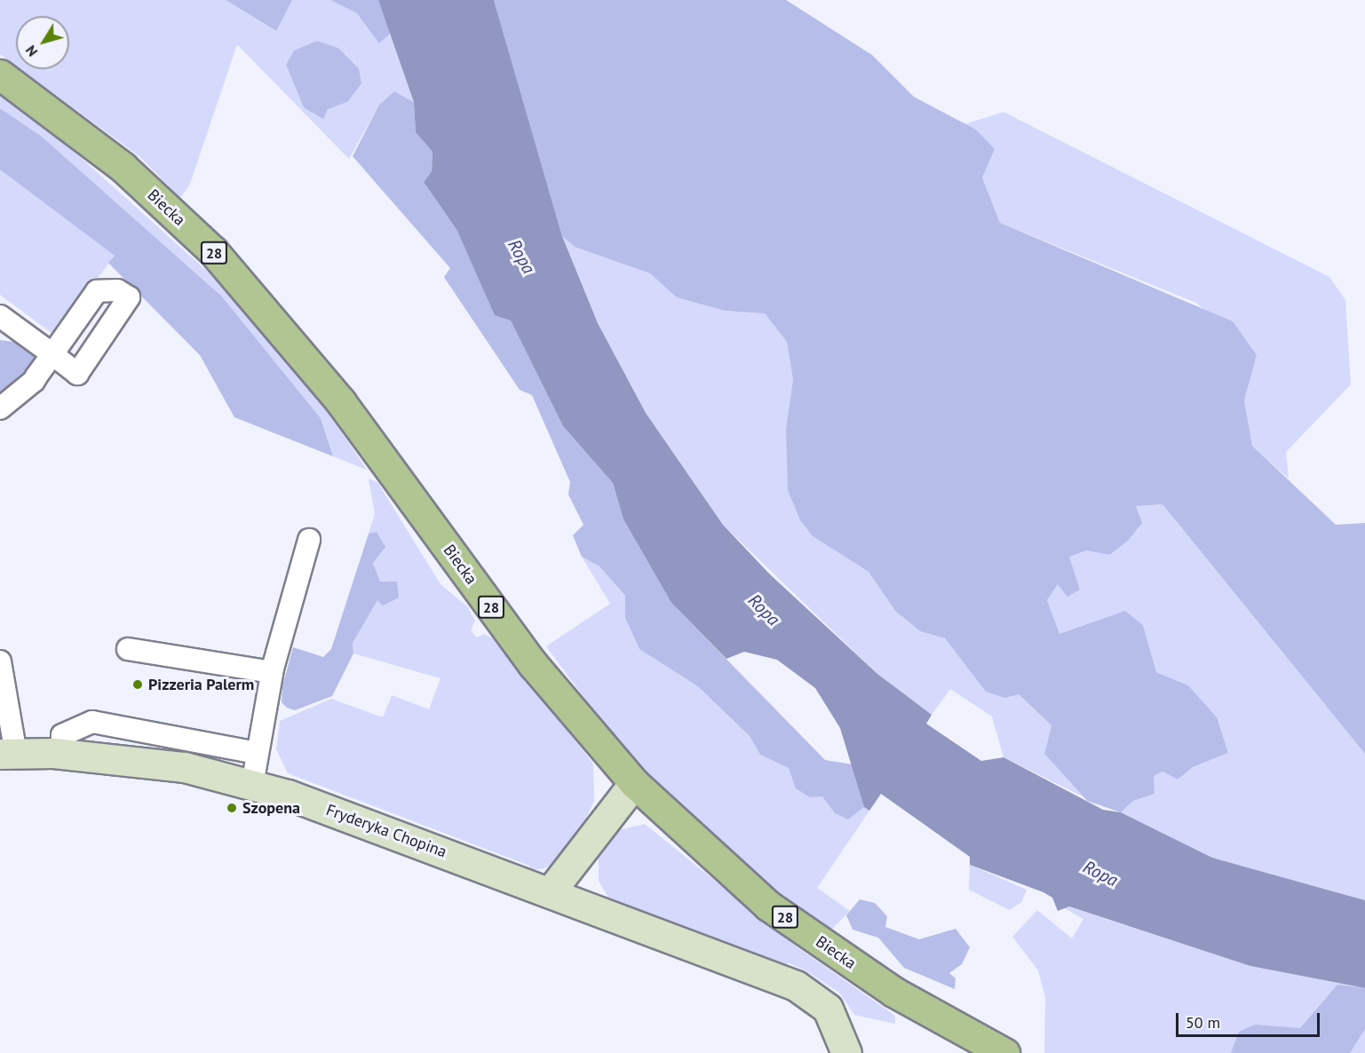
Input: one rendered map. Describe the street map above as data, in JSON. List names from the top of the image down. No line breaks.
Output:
{"streets":{"main road":["Biecka","28"],"street":["Fryderyka Chopina"]},"water":["Ropa"],"places":["Pizzeria Palerm","Szopena"],"scale_bar":"50 m","north":"bottom left"}
